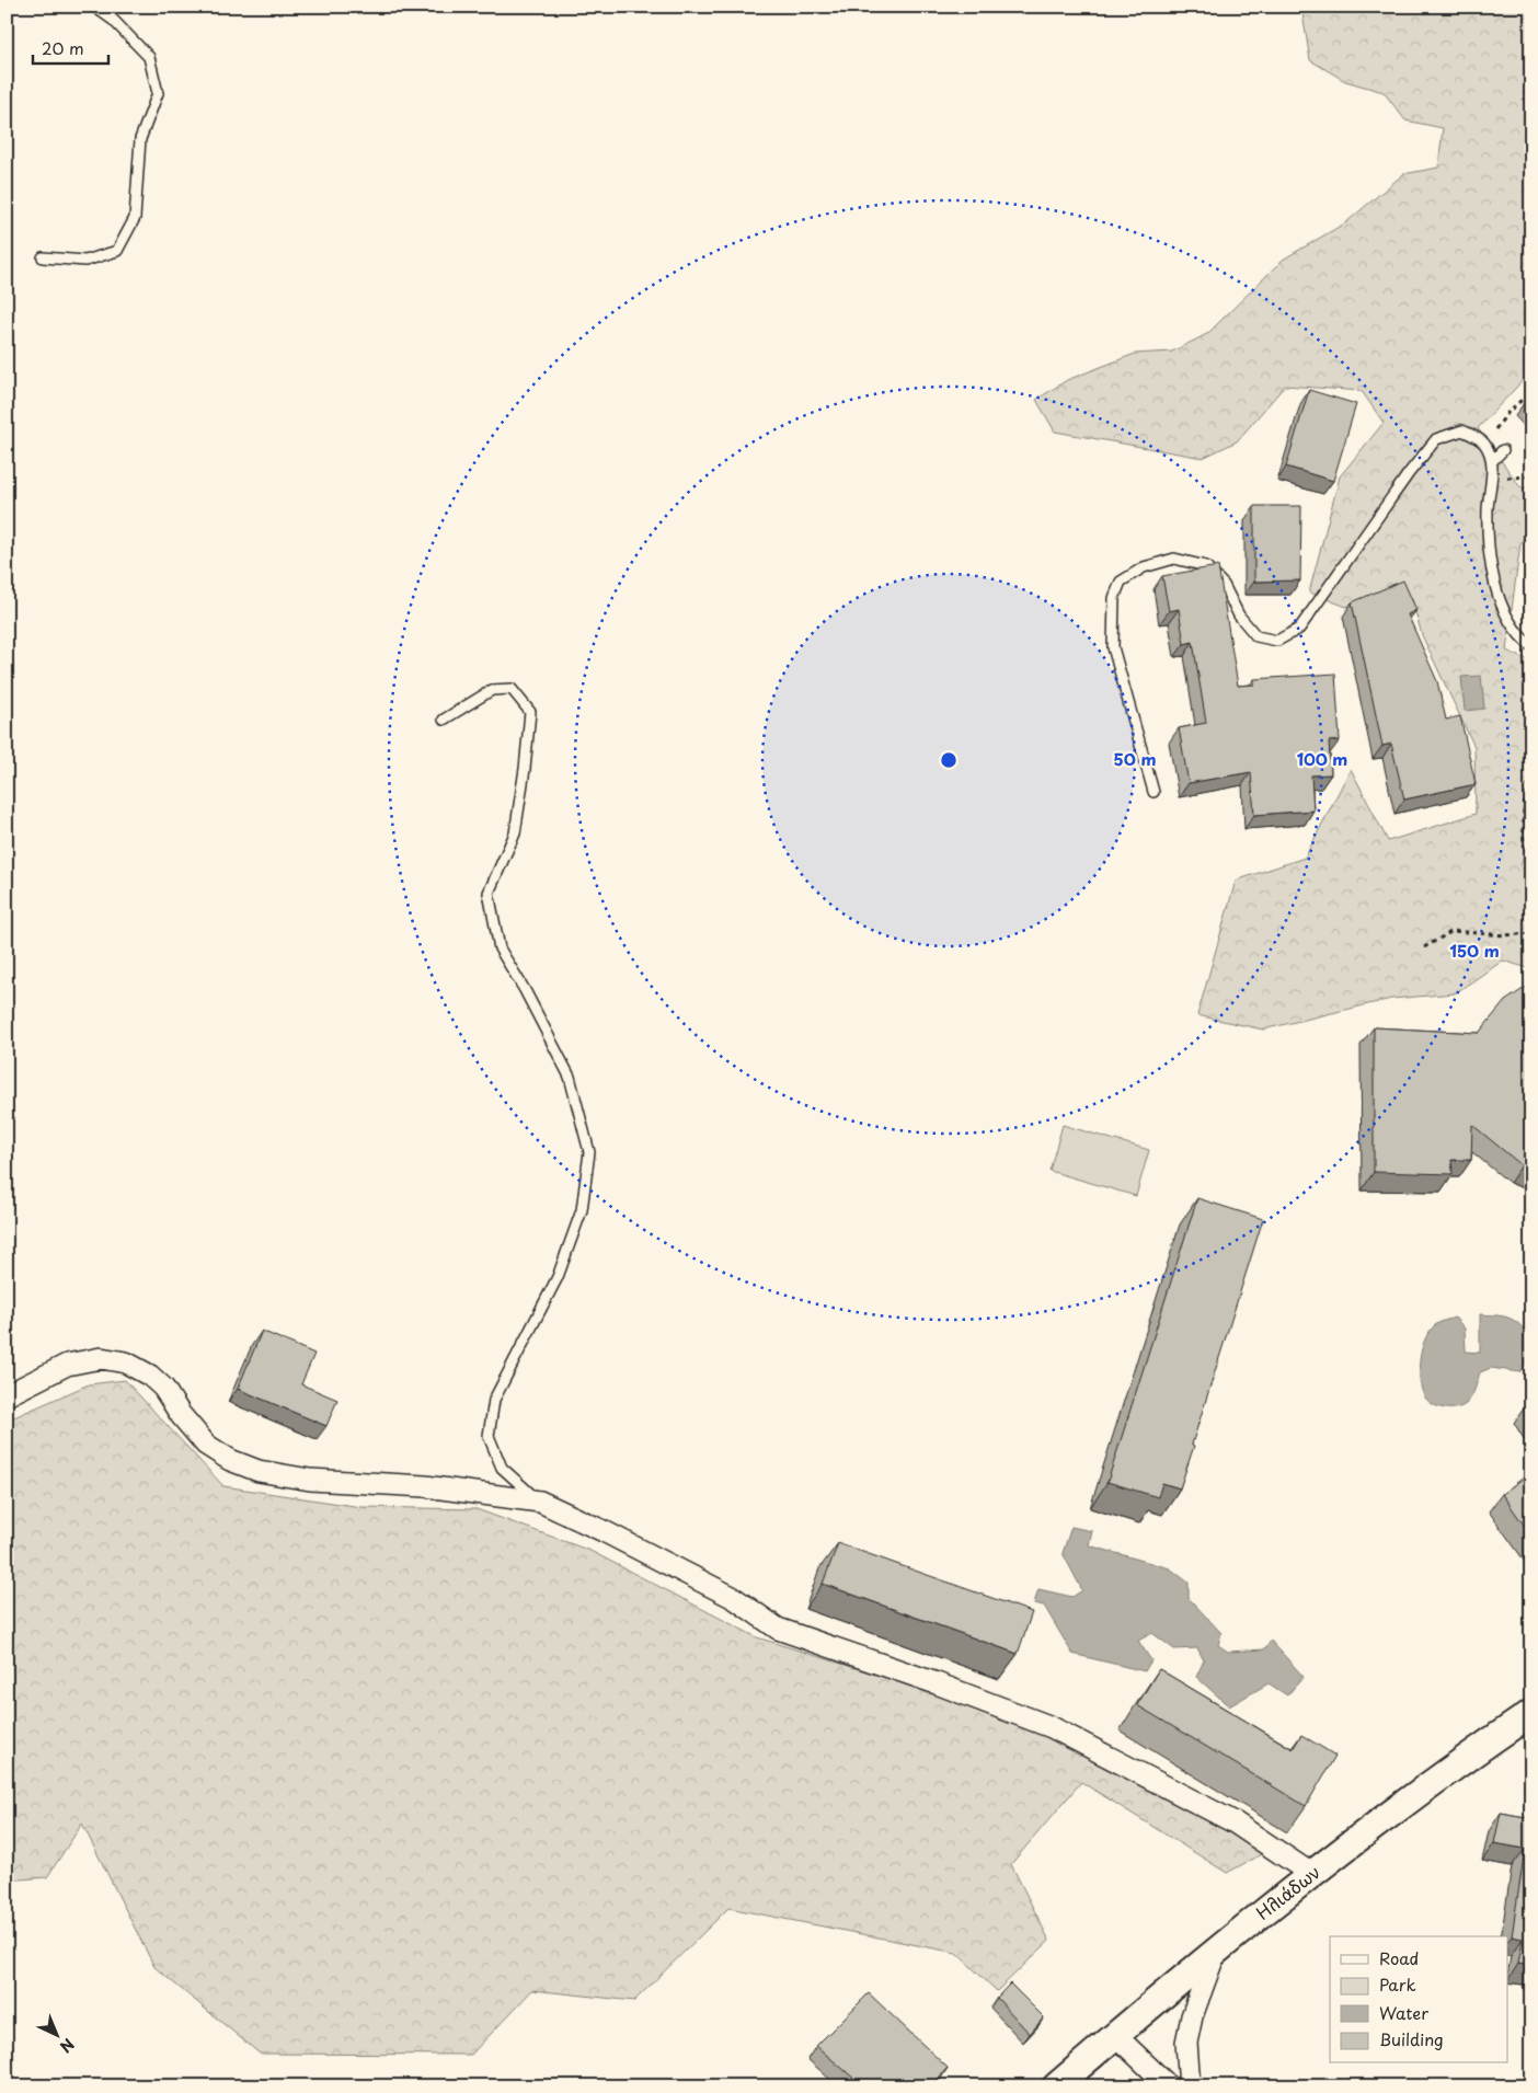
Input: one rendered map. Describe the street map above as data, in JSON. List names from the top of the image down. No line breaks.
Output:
{"streets":{"street":["Ηλιάδων"]},"legend":["Road","Park","Water","Building"],"scale_bar":"20 m","north":"bottom right","rings":["50 m","100 m","150 m"]}
